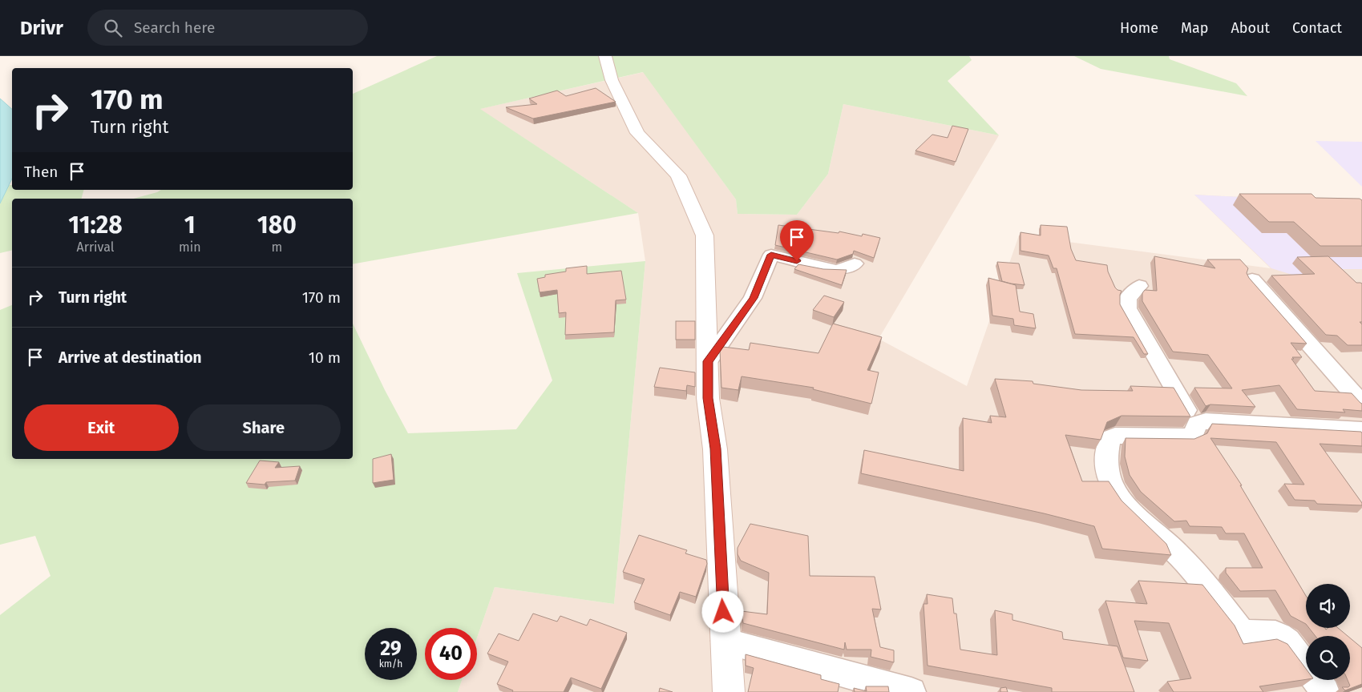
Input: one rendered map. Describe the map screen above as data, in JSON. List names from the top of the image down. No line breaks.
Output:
{"page":{"header":"Drivr","search":"Search here","nav":["Home","Map","About","Contact"],"turn":["170 m","Turn right"],"then":"Then","eta":["11:28","Arrival","1","min","180","m"],"list":[{"name":"Turn right","value":"170 m"},{"name":"Arrive at destination","value":"10 m"}],"buttons":["Exit","Share"],"speed":"29 km/h","limit":"40"}}
